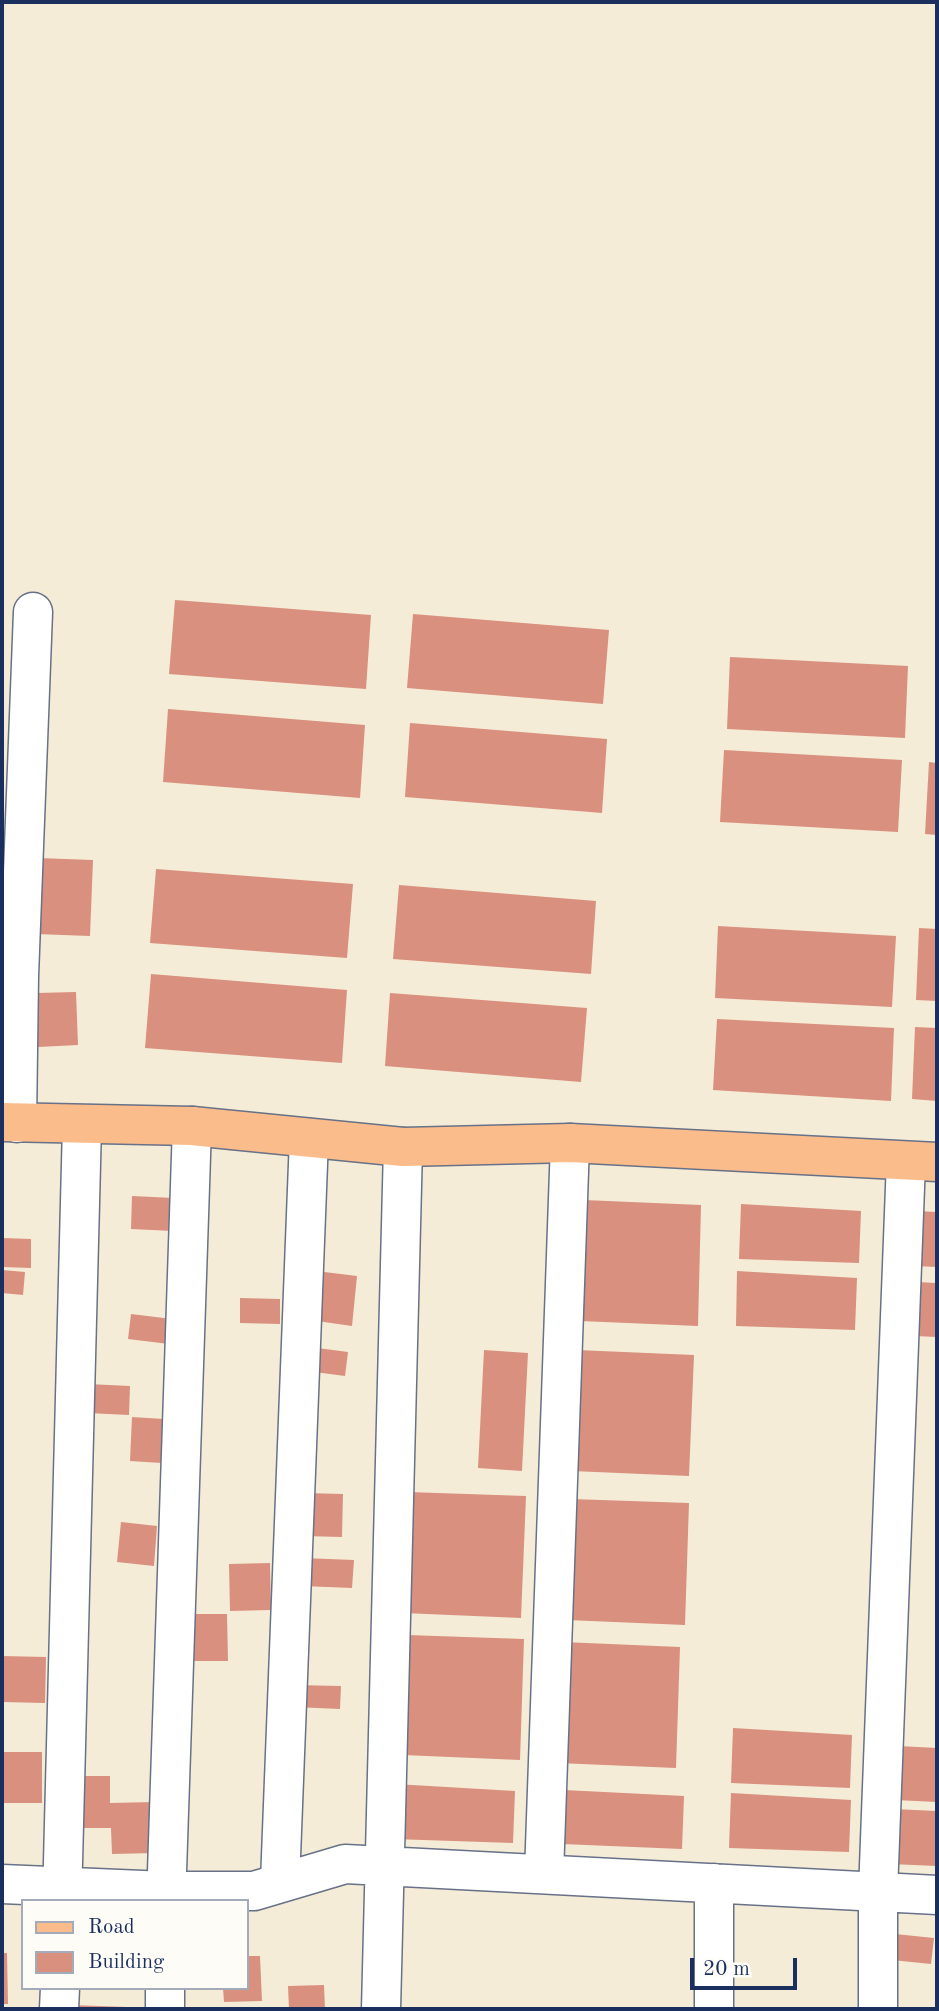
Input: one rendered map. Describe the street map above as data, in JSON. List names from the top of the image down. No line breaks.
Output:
{"legend":["Road","Building"],"scale_bar":"20 m"}
